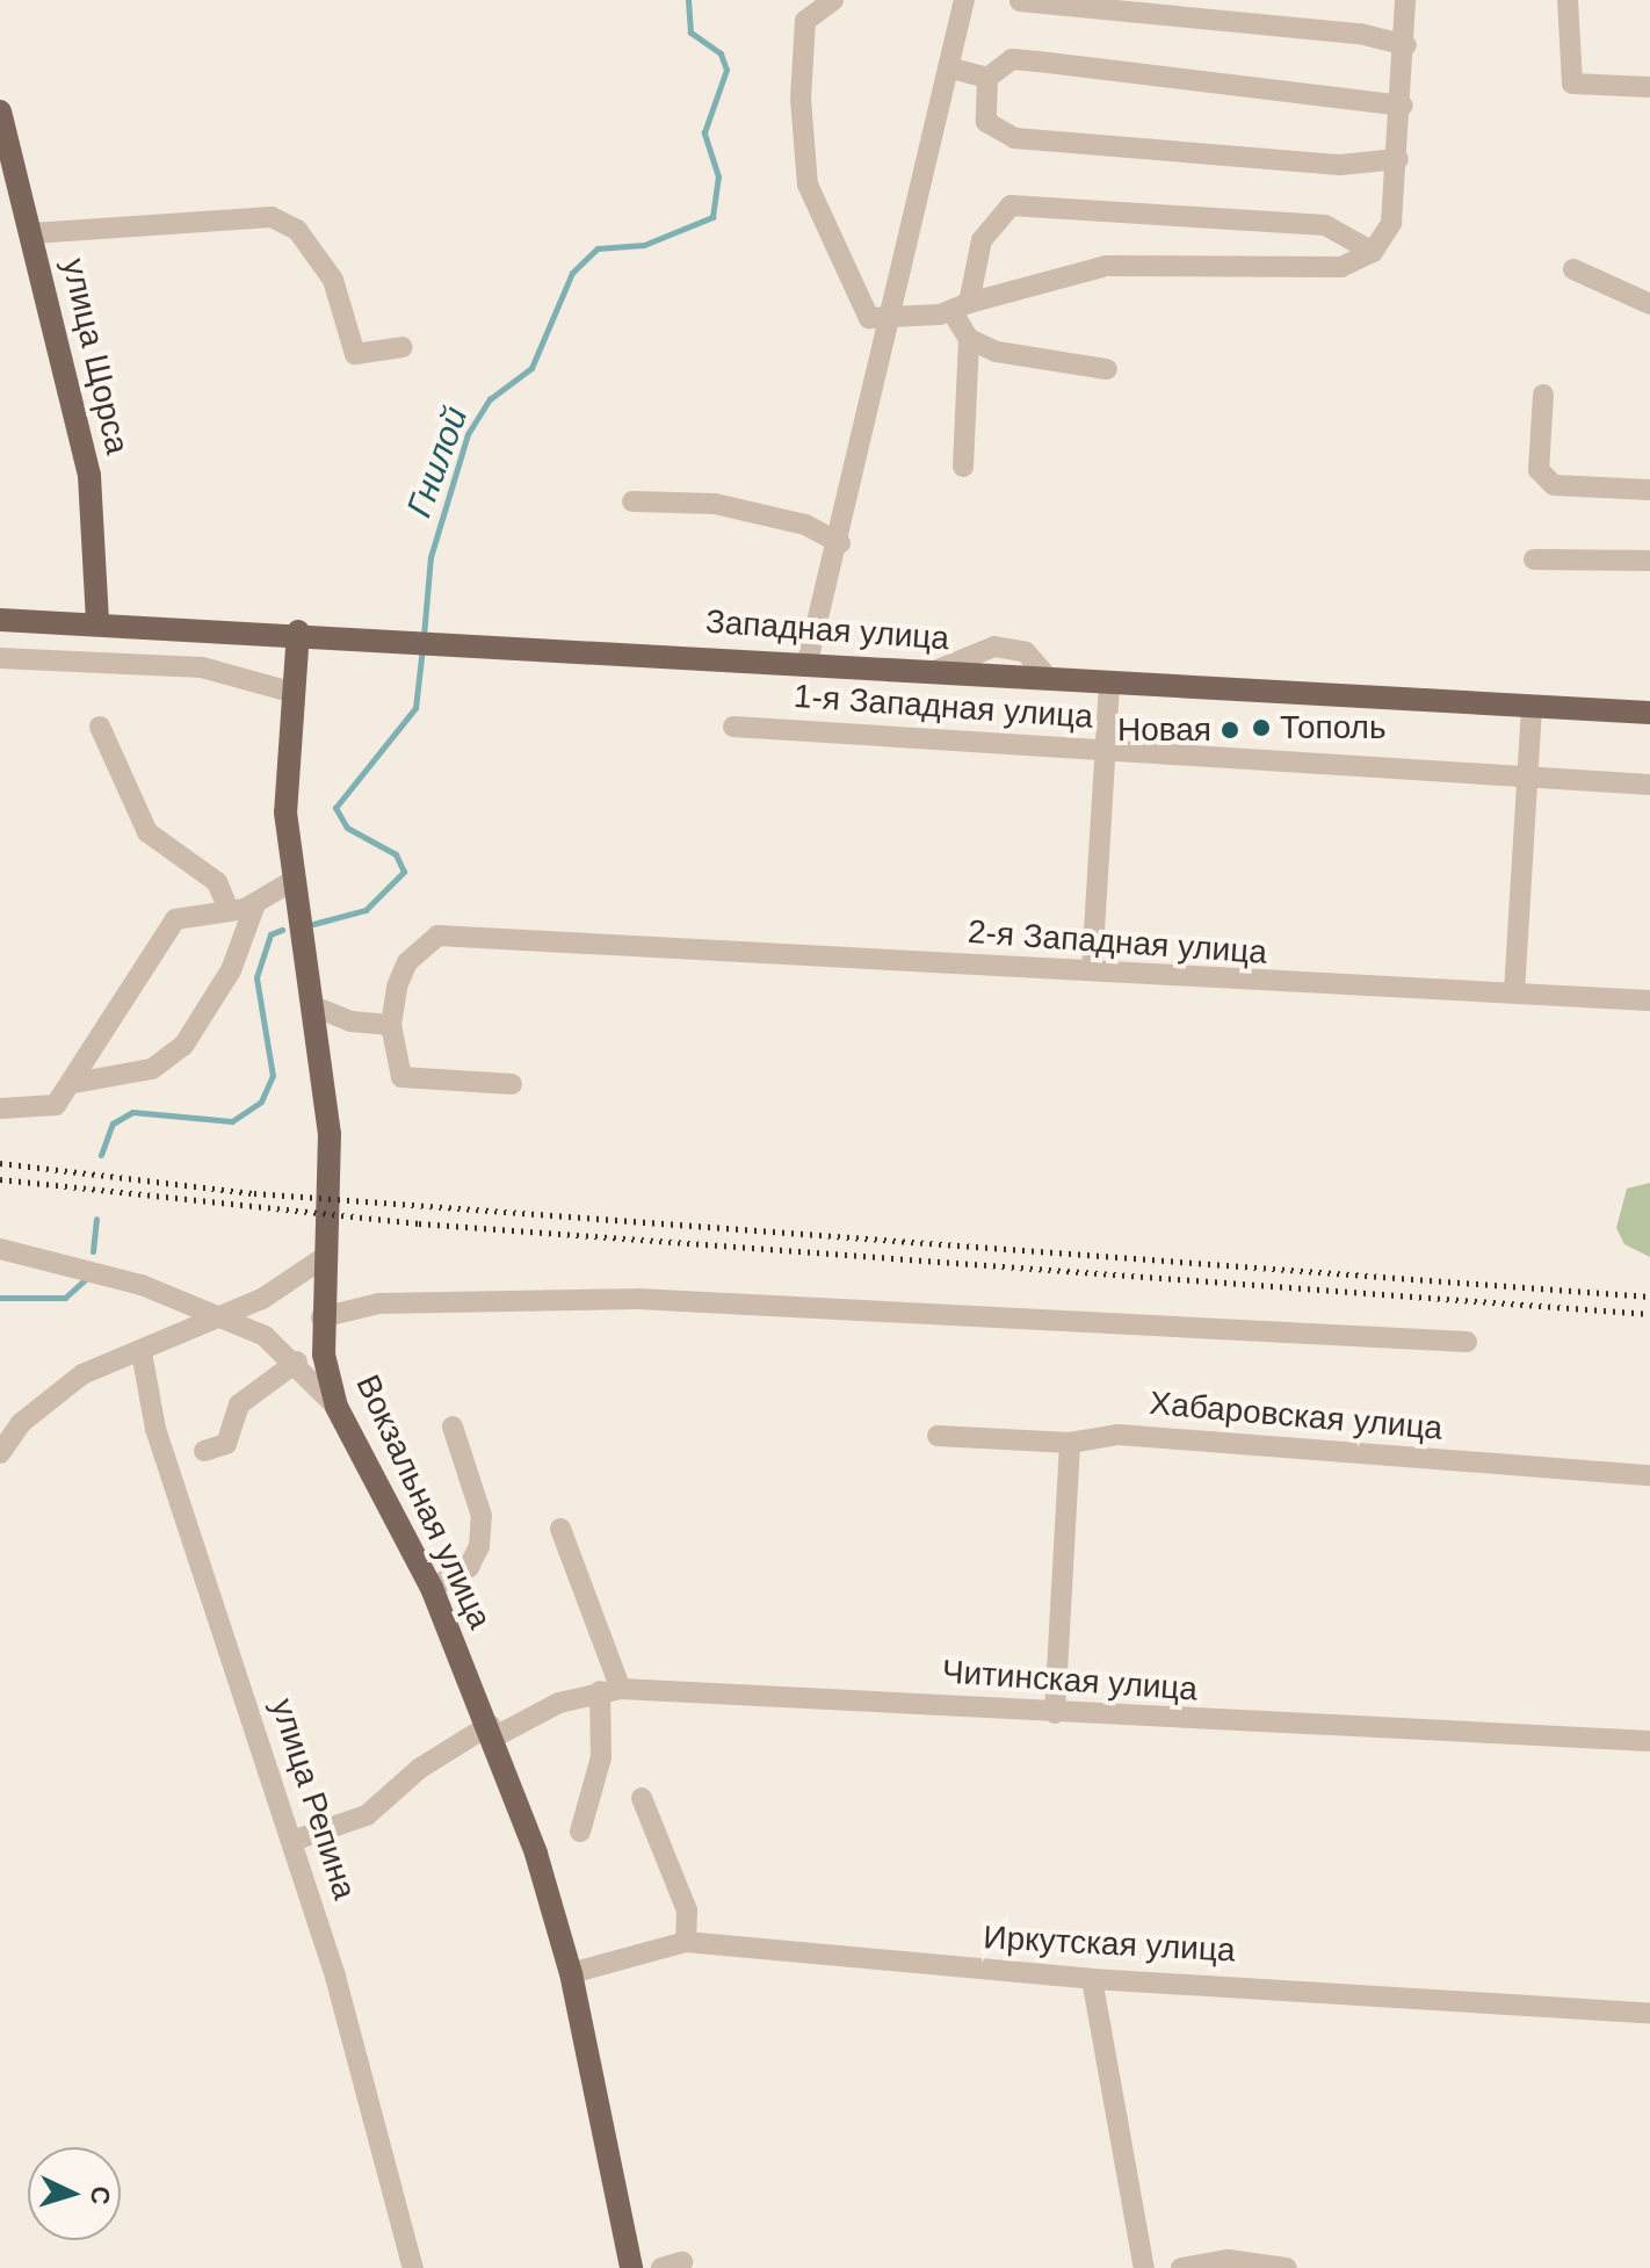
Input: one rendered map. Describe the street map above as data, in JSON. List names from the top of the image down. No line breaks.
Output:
{"streets":{"main road":["улица Щорса","Западная улица","Вокзальная улица"],"street":["1-я Западная улица","2-я Западная улица","Хабаровская улица","Читинская улица","улица Репина","Иркутская улица"]},"crossings":[["улица Щорса","Западная улица"],["Западная улица","Вокзальная улица"],["Вокзальная улица","Читинская улица"],["Вокзальная улица","Иркутская улица"],["Читинская улица","улица Репина"]],"water":["Гнилой"],"places":["Тополь","Новая"],"north":"right"}
